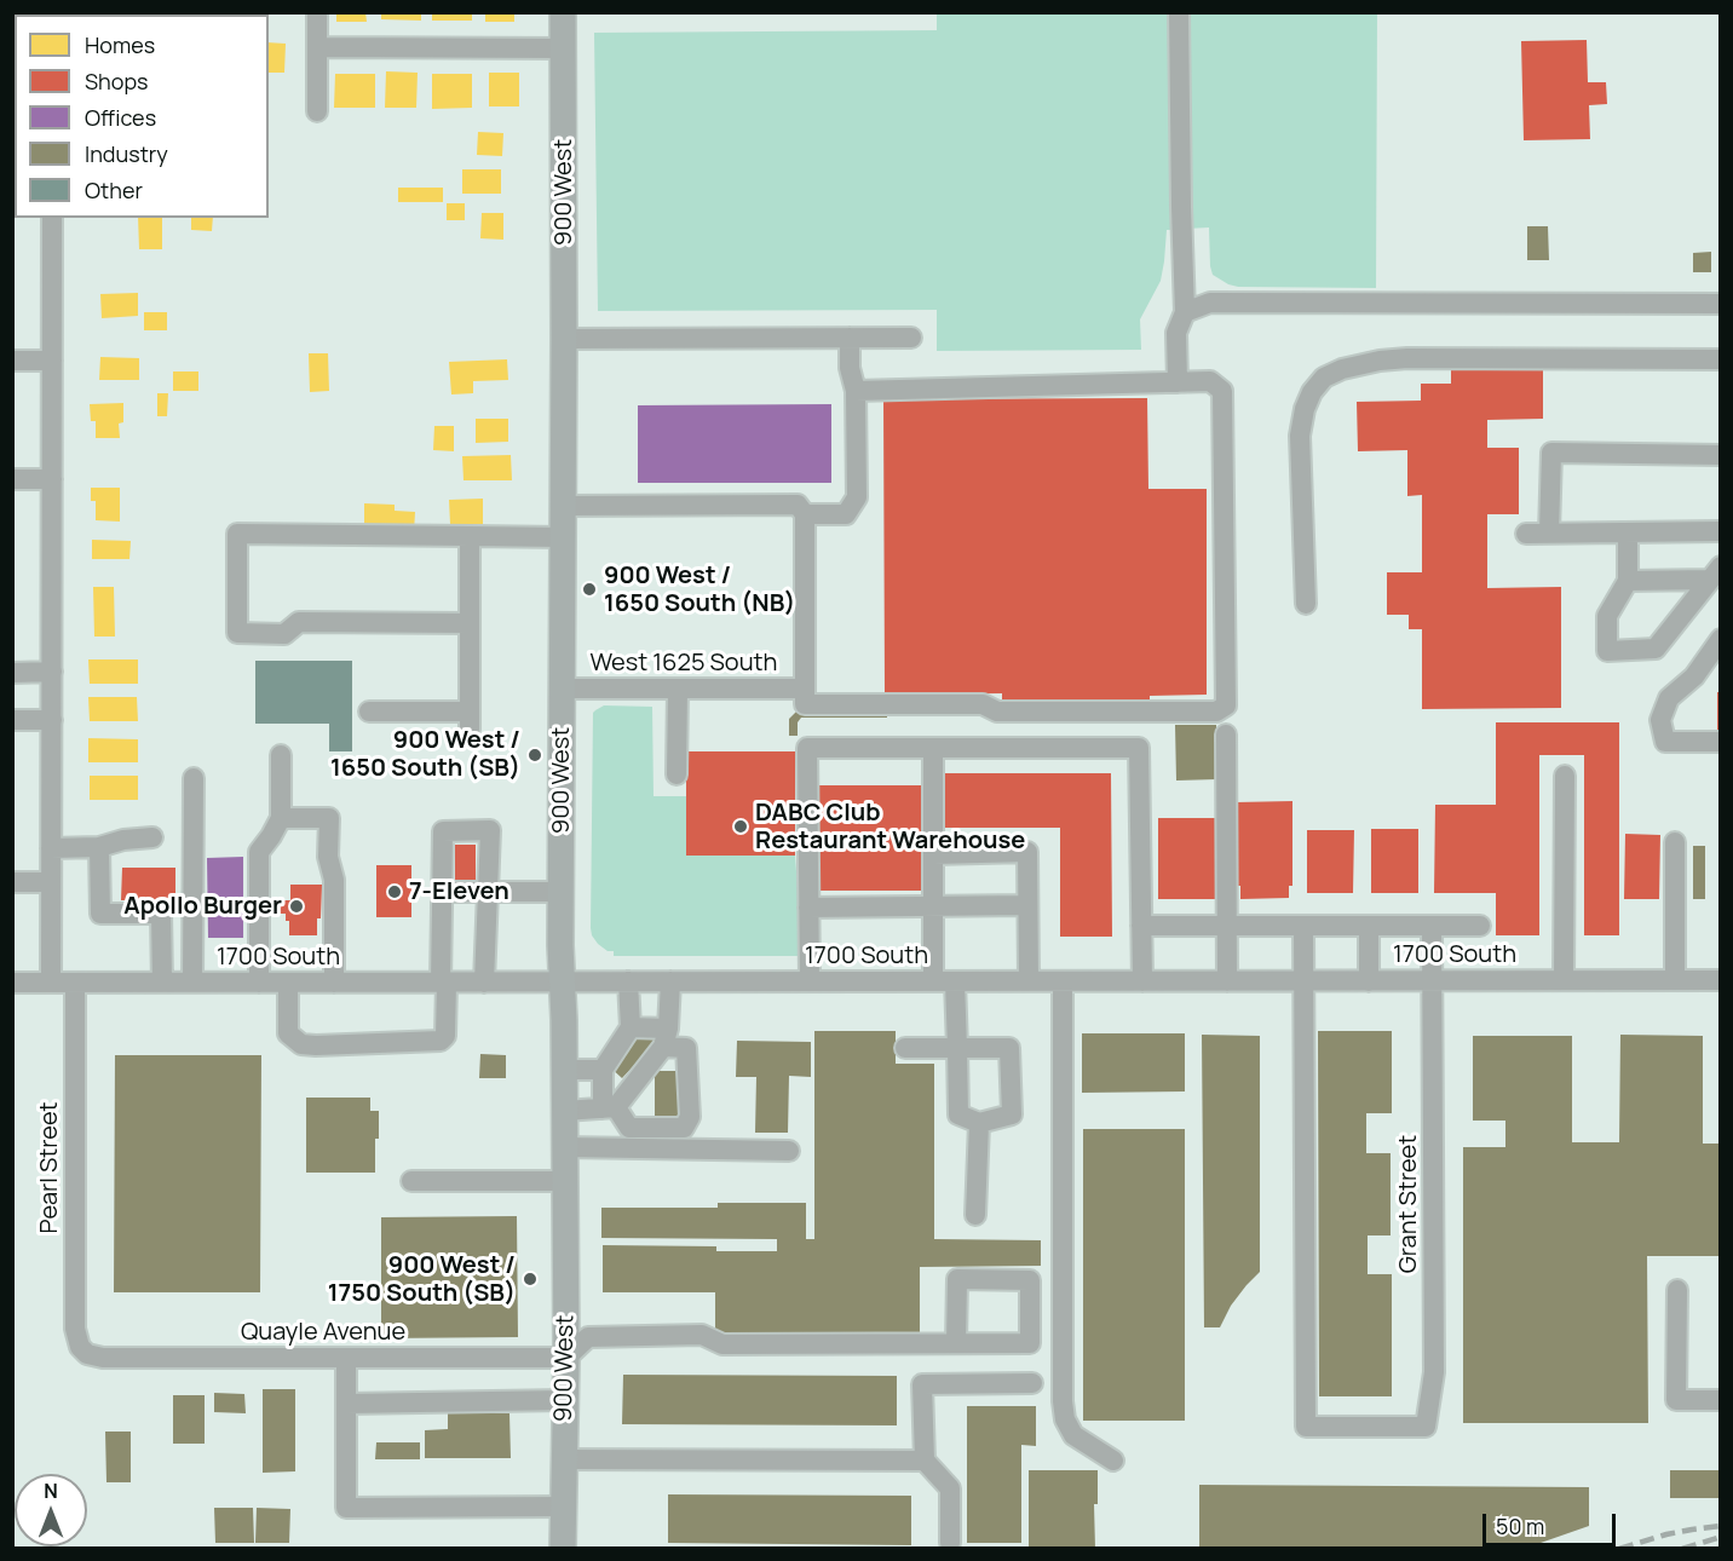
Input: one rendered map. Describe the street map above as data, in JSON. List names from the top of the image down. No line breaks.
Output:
{"streets":{"main road":["900 West"],"street":["West 1625 South","1700 South","Pearl Street","Grant Street","Quayle Avenue"]},"crossings":[["900 West","West 1625 South"],["900 West","1700 South"],["900 West","Quayle Avenue"],["1700 South","Pearl Street"],["1700 South","Grant Street"],["Pearl Street","Quayle Avenue"]],"places":["900 West / 1650 South (NB)","900 West / 1650 South (SB)","DABC Club Restaurant Warehouse","7-Eleven","Apollo Burger","900 West / 1750 South (SB)"],"legend":["Homes","Shops","Offices","Industry","Other"],"scale_bar":"50 m","north":"top"}
